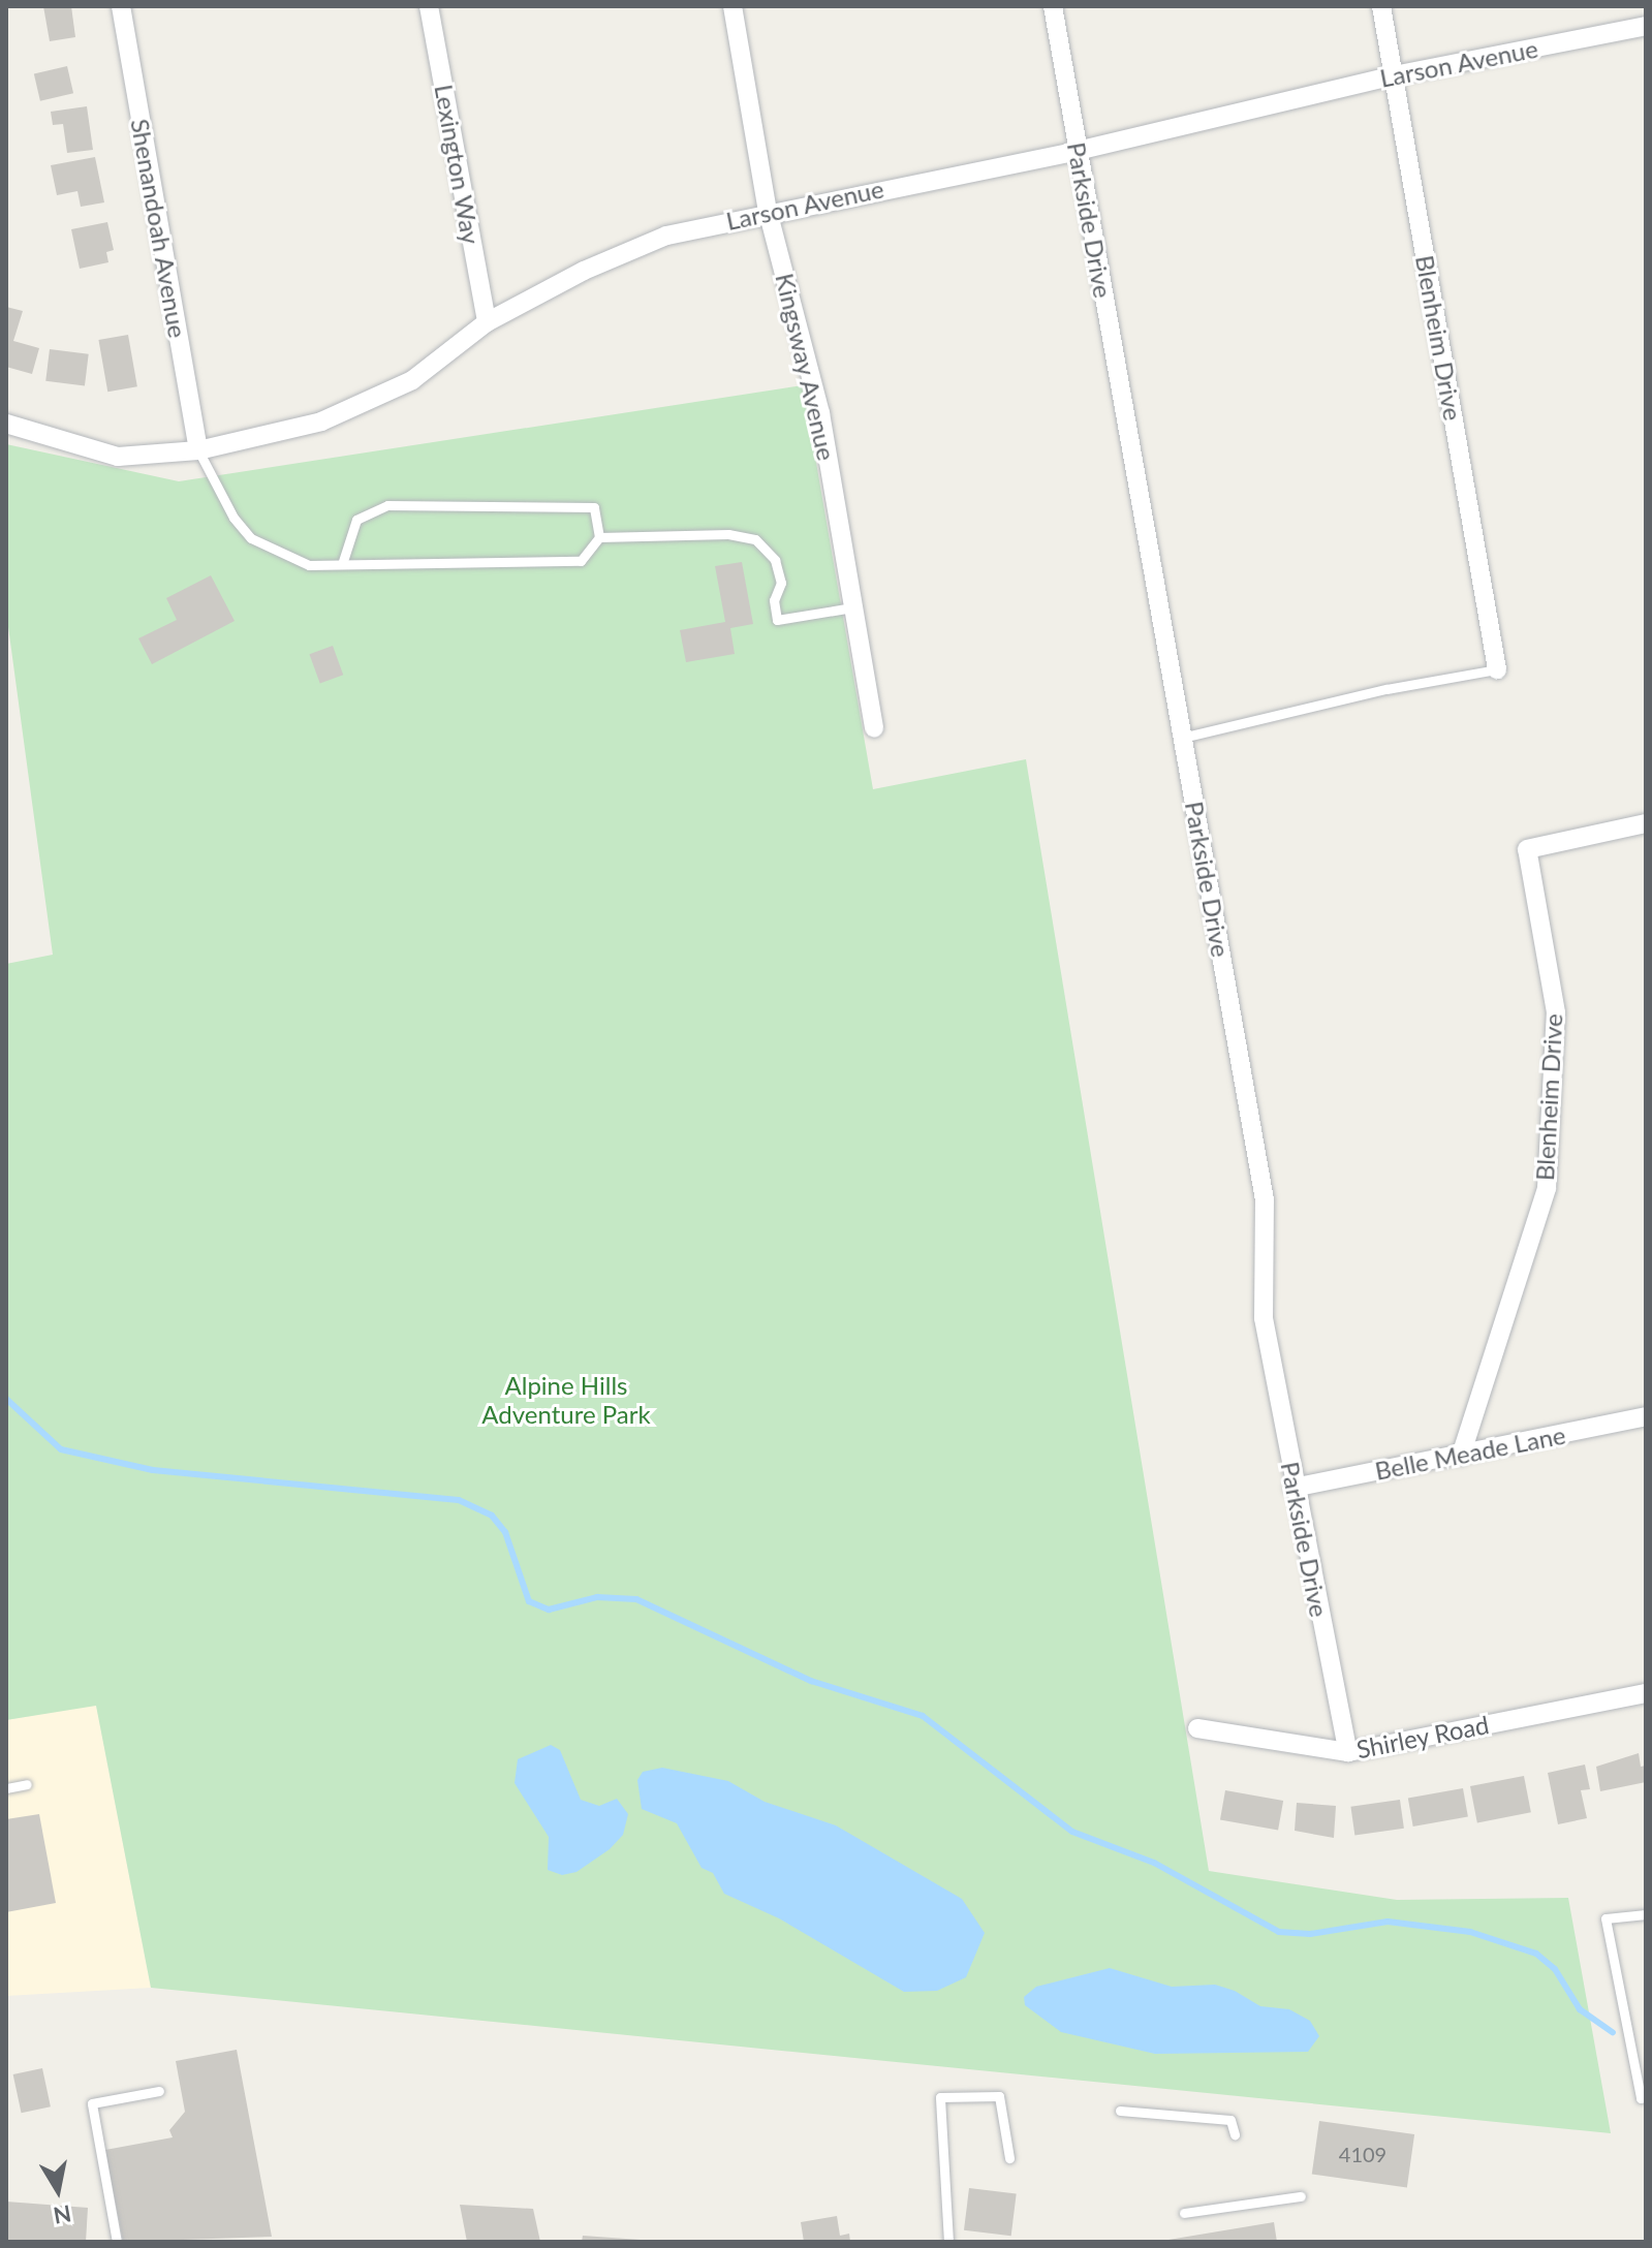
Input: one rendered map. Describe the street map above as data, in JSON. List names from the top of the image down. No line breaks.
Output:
{"streets":{"street":["Larson Avenue","Lexington Way","Parkside Drive","Shenandoah Avenue","Blenheim Drive","Kingsway Avenue","Belle Meade Lane","Shirley Road"]},"crossings":[["Larson Avenue","Lexington Way"],["Larson Avenue","Parkside Drive"],["Larson Avenue","Shenandoah Avenue"],["Larson Avenue","Blenheim Drive"],["Larson Avenue","Kingsway Avenue"],["Parkside Drive","Belle Meade Lane"],["Parkside Drive","Shirley Road"],["Blenheim Drive","Belle Meade Lane"]],"parks":["Alpine Hills Adventure Park"],"house_numbers":["4109"],"north":"bottom"}
